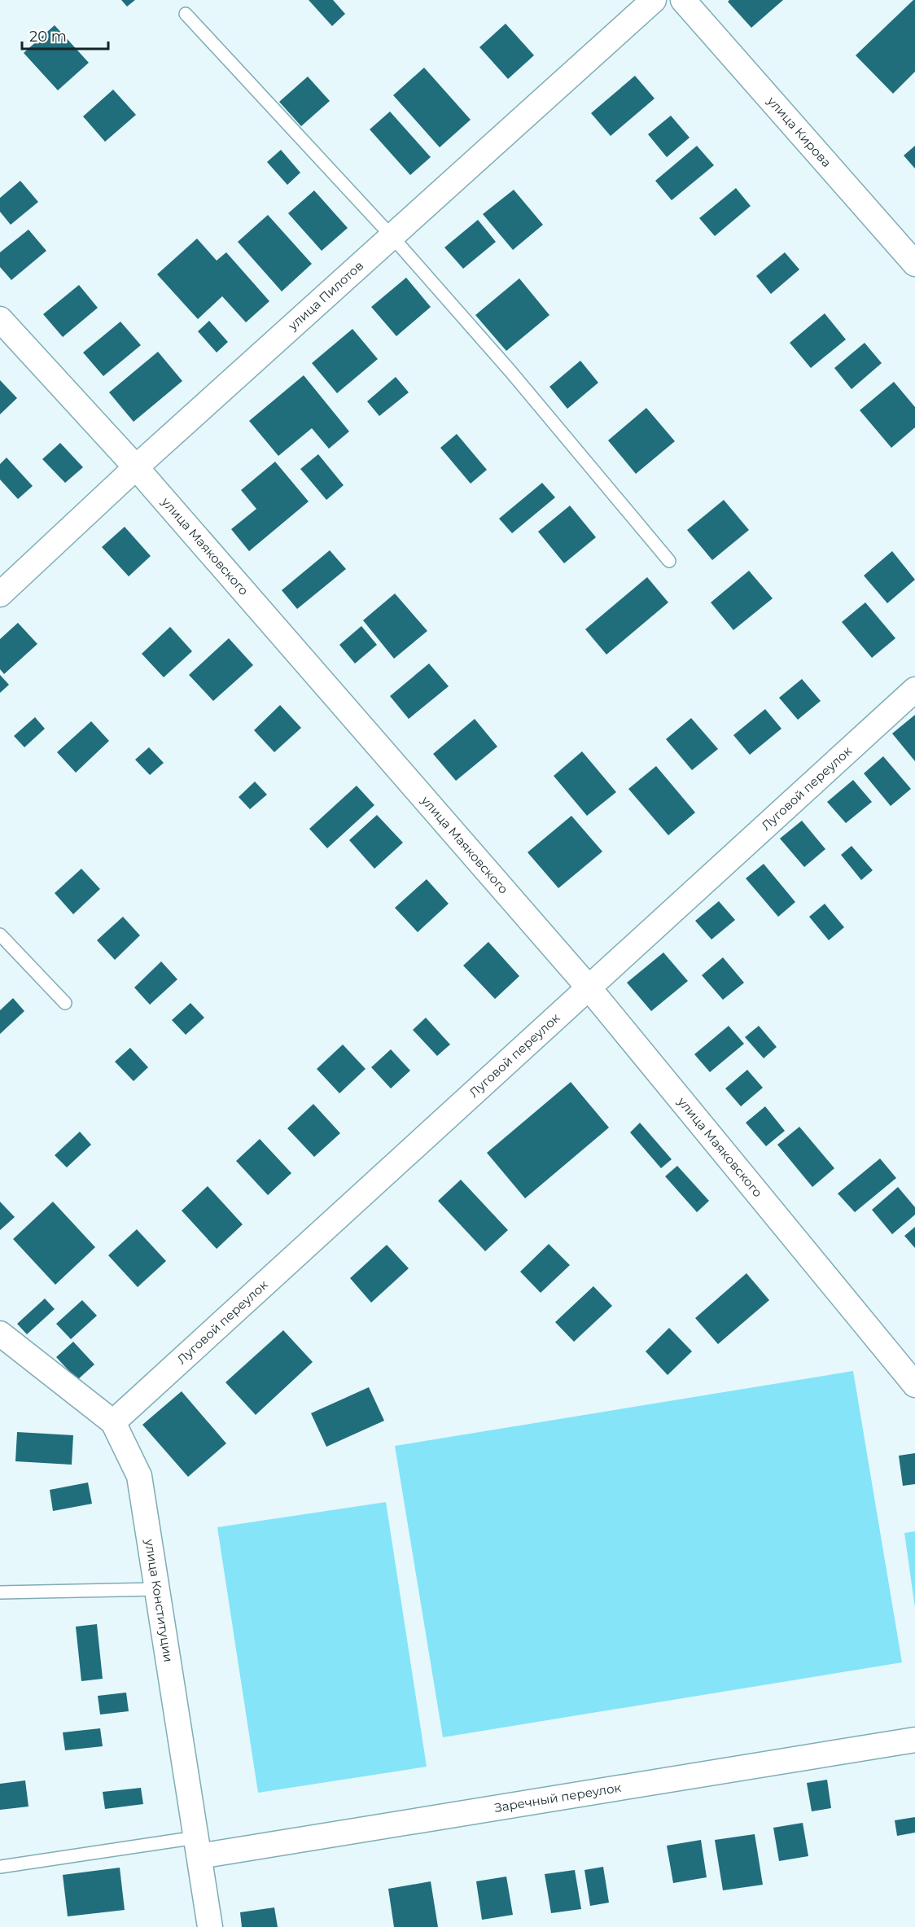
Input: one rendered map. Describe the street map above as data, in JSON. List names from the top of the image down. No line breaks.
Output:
{"streets":{"street":["улица Кирова","улица Пилотов","улица Маяковского","Луговой переулок","улица Конституции","Заречный переулок"]},"crossings":[["улица Пилотов","улица Маяковского"],["улица Маяковского","Луговой переулок"],["Луговой переулок","улица Конституции"],["улица Конституции","Заречный переулок"]],"scale_bar":"20 m"}
